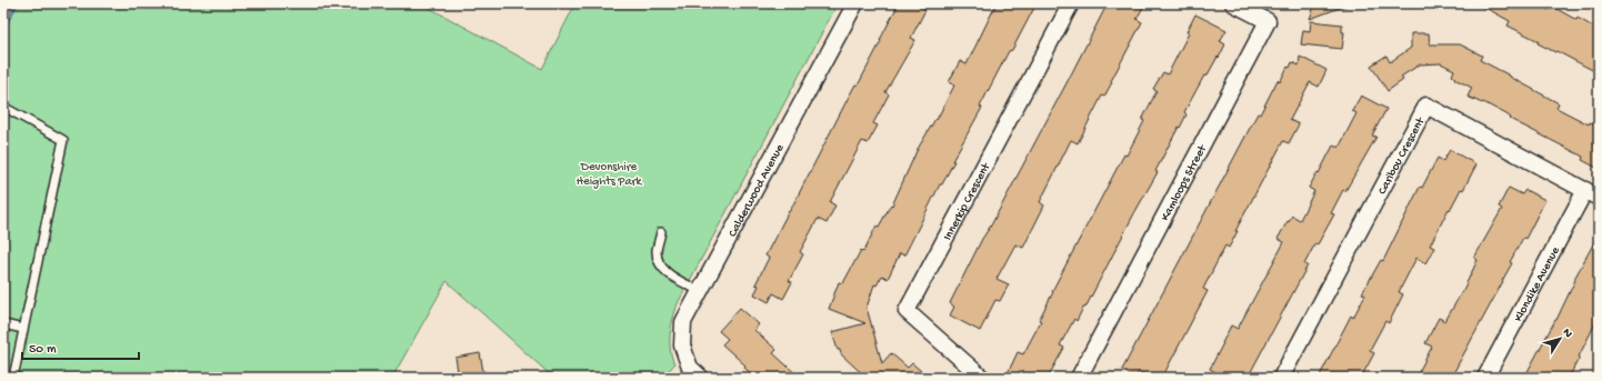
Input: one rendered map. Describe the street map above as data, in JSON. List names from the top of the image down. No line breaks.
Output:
{"streets":{"street":["Caribou Crescent","Kamloops Street","Calderwood Avenue","Innerkip Crescent","Klondike Avenue"]},"crossings":[["Caribou Crescent","Klondike Avenue"]],"parks":["Devonshire Heights Park"],"scale_bar":"50 m","north":"top right"}
